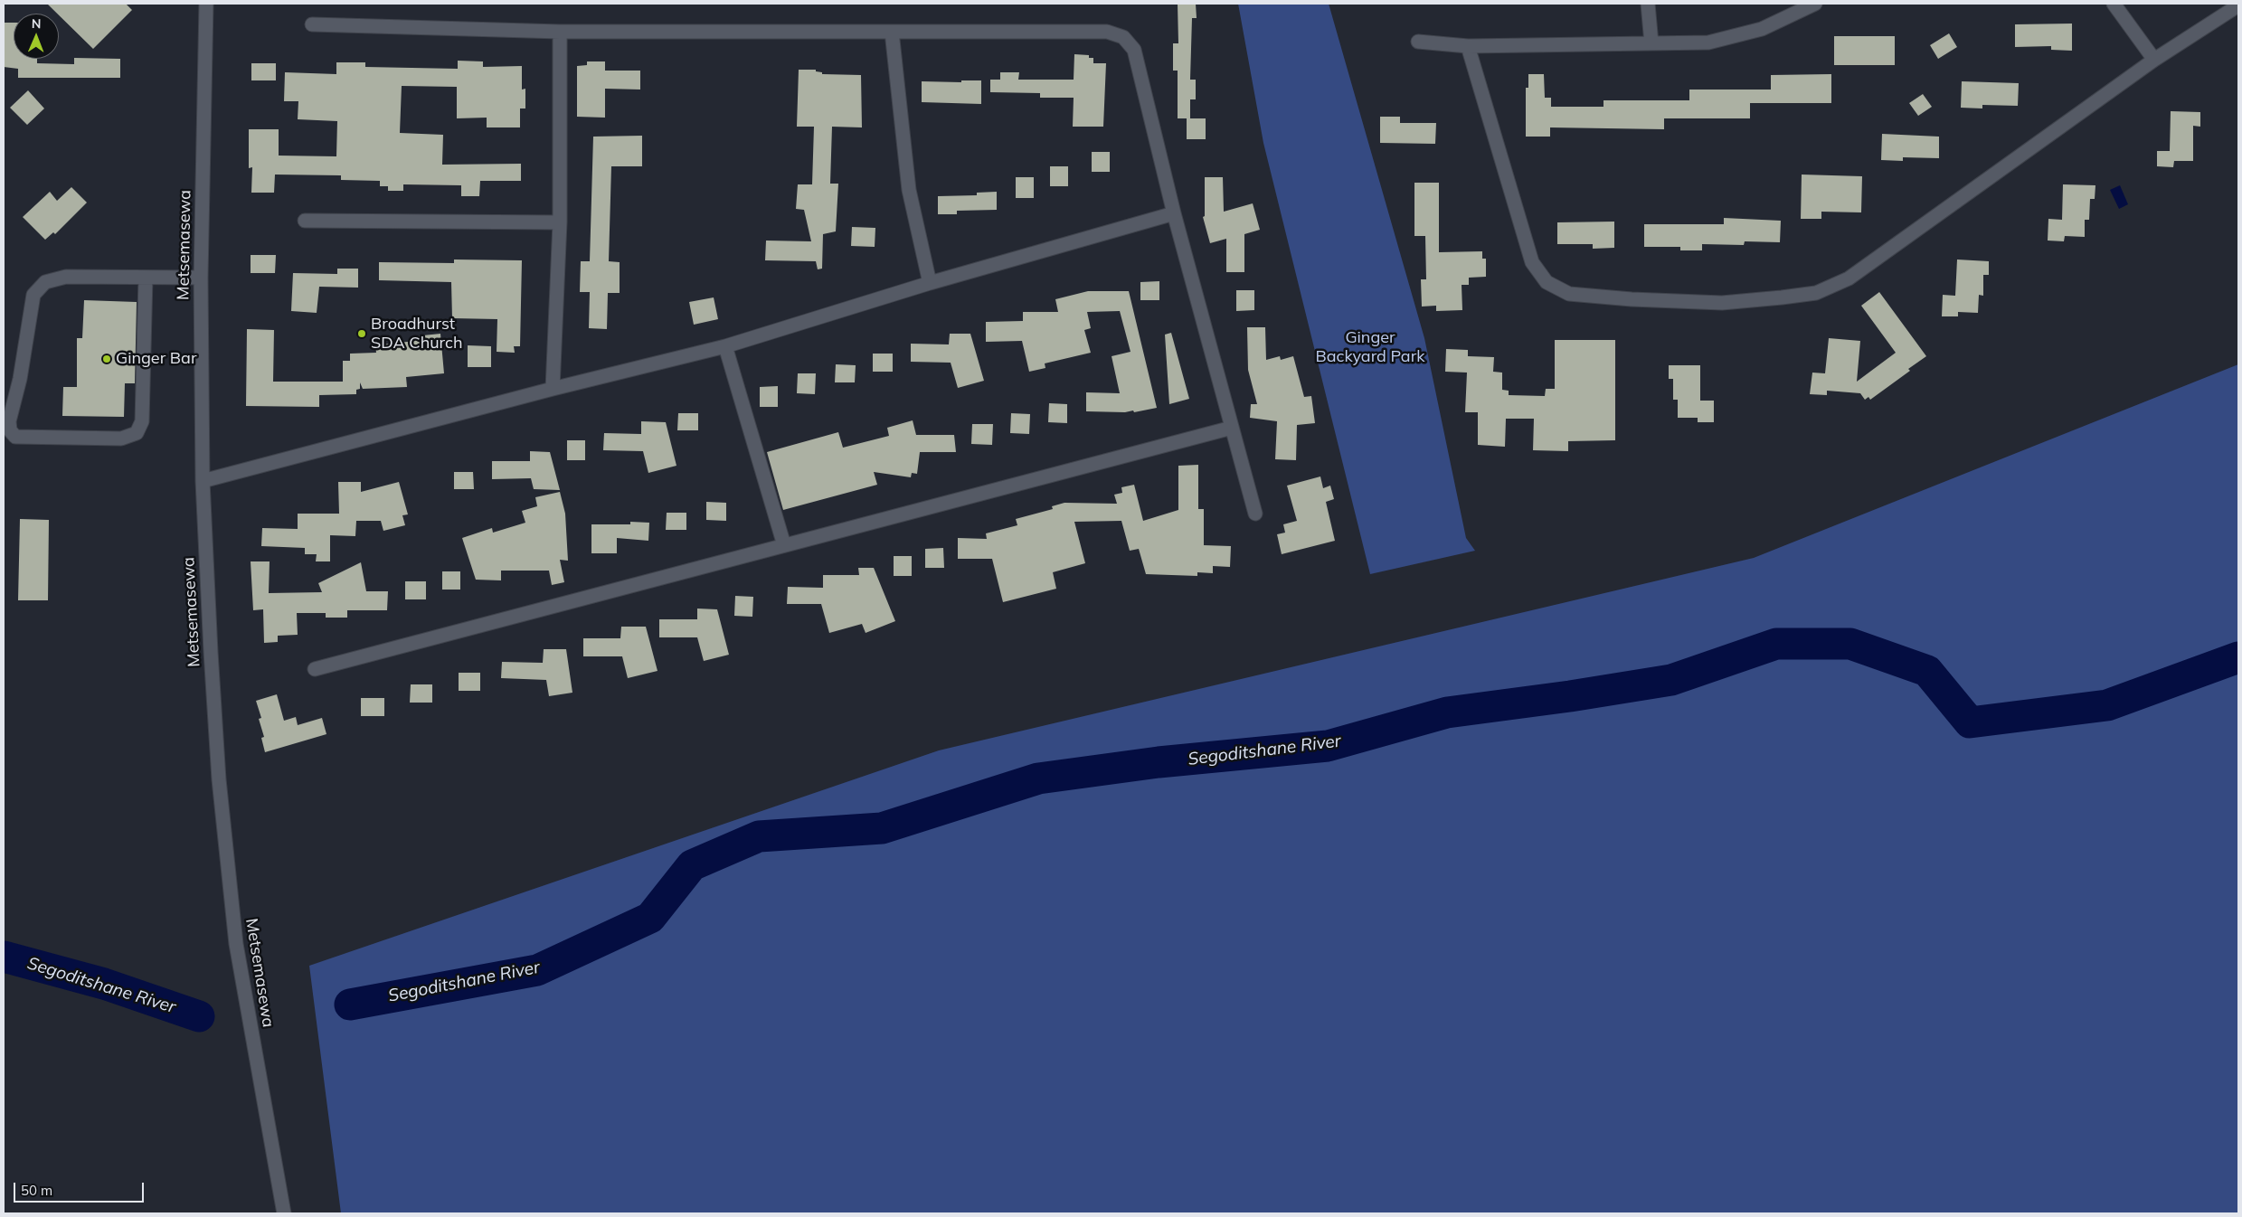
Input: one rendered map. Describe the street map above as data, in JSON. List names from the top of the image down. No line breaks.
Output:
{"streets":{"street":["Metsemasewa"]},"water":["Segoditshane River"],"parks":["Ginger Backyard Park"],"places":["Broadhurst SDA Church","Ginger Bar"],"scale_bar":"50 m","north":"top"}
